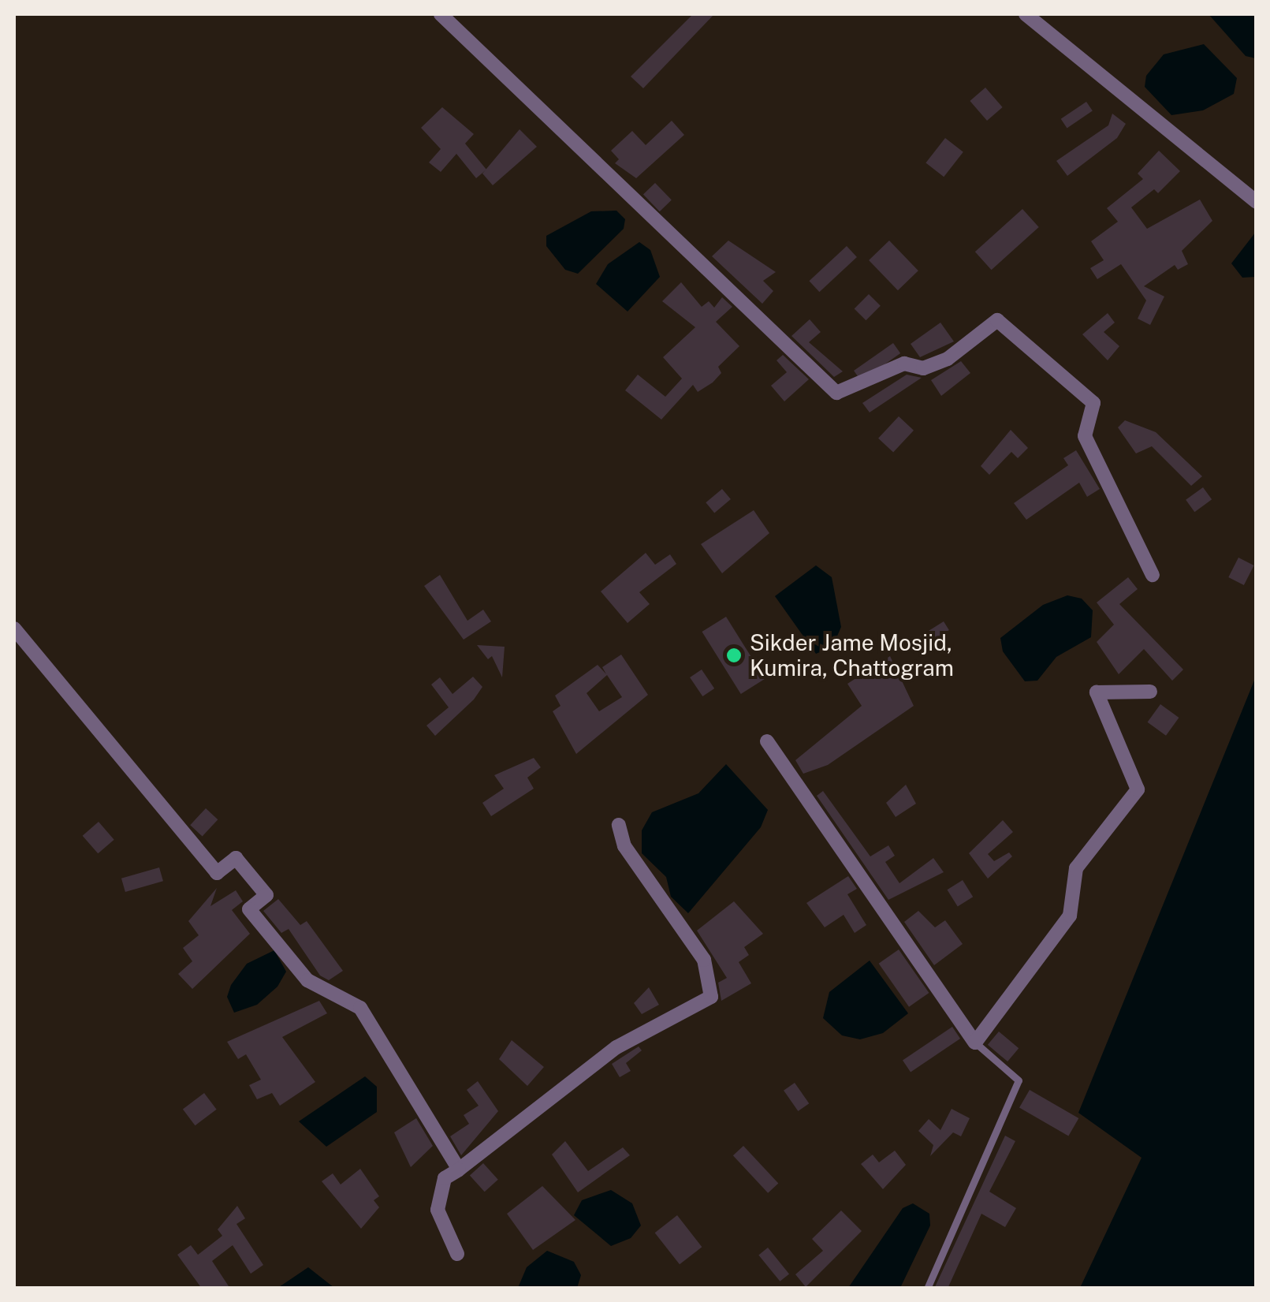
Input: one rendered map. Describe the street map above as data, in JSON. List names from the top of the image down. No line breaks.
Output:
{"places":["Sikder Jame Mosjid, Kumira, Chattogram"]}
